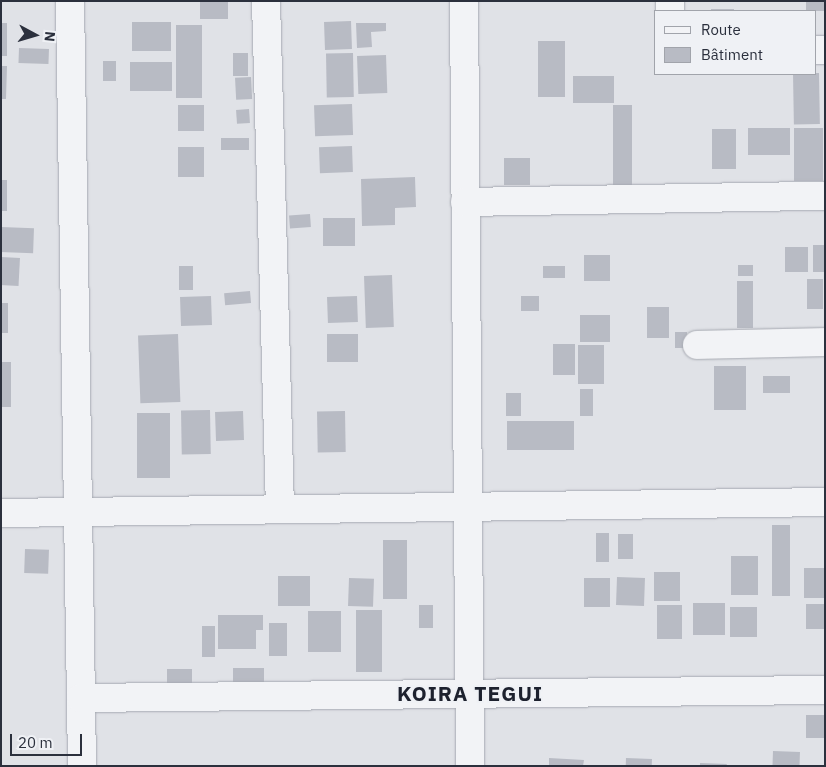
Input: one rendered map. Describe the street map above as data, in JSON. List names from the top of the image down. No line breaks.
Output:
{"districts":["KOIRA TEGUI"],"legend":["Route","Bâtiment"],"scale_bar":"20 m","north":"right"}
